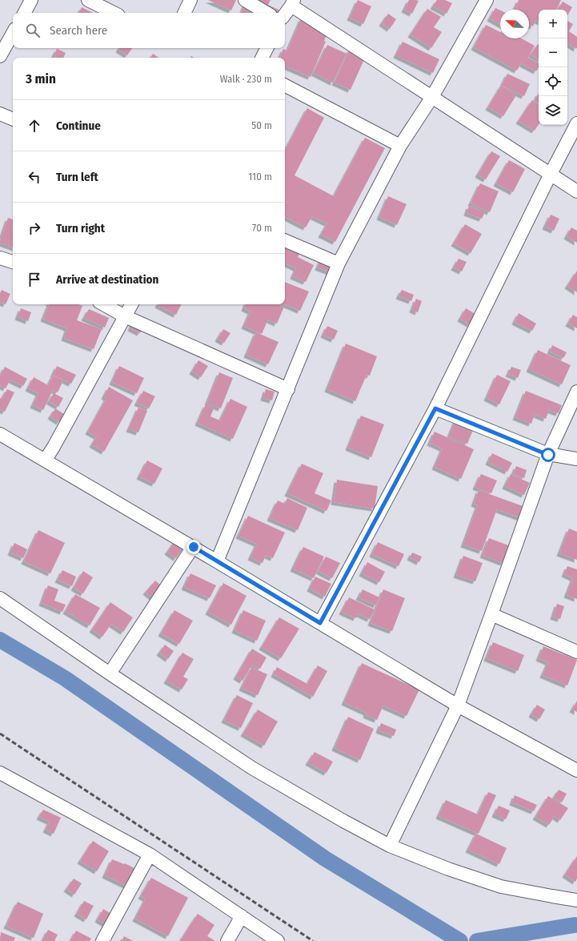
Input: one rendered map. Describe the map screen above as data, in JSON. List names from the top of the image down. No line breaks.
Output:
{"north":"top left","page":{"map_buttons":["+","−"],"search":"Search here","heading":["3 min","Walk · 230 m"],"list":[["Continue","50 m"],["Turn left","110 m"],["Turn right","70 m"],"Arrive at destination"]}}
